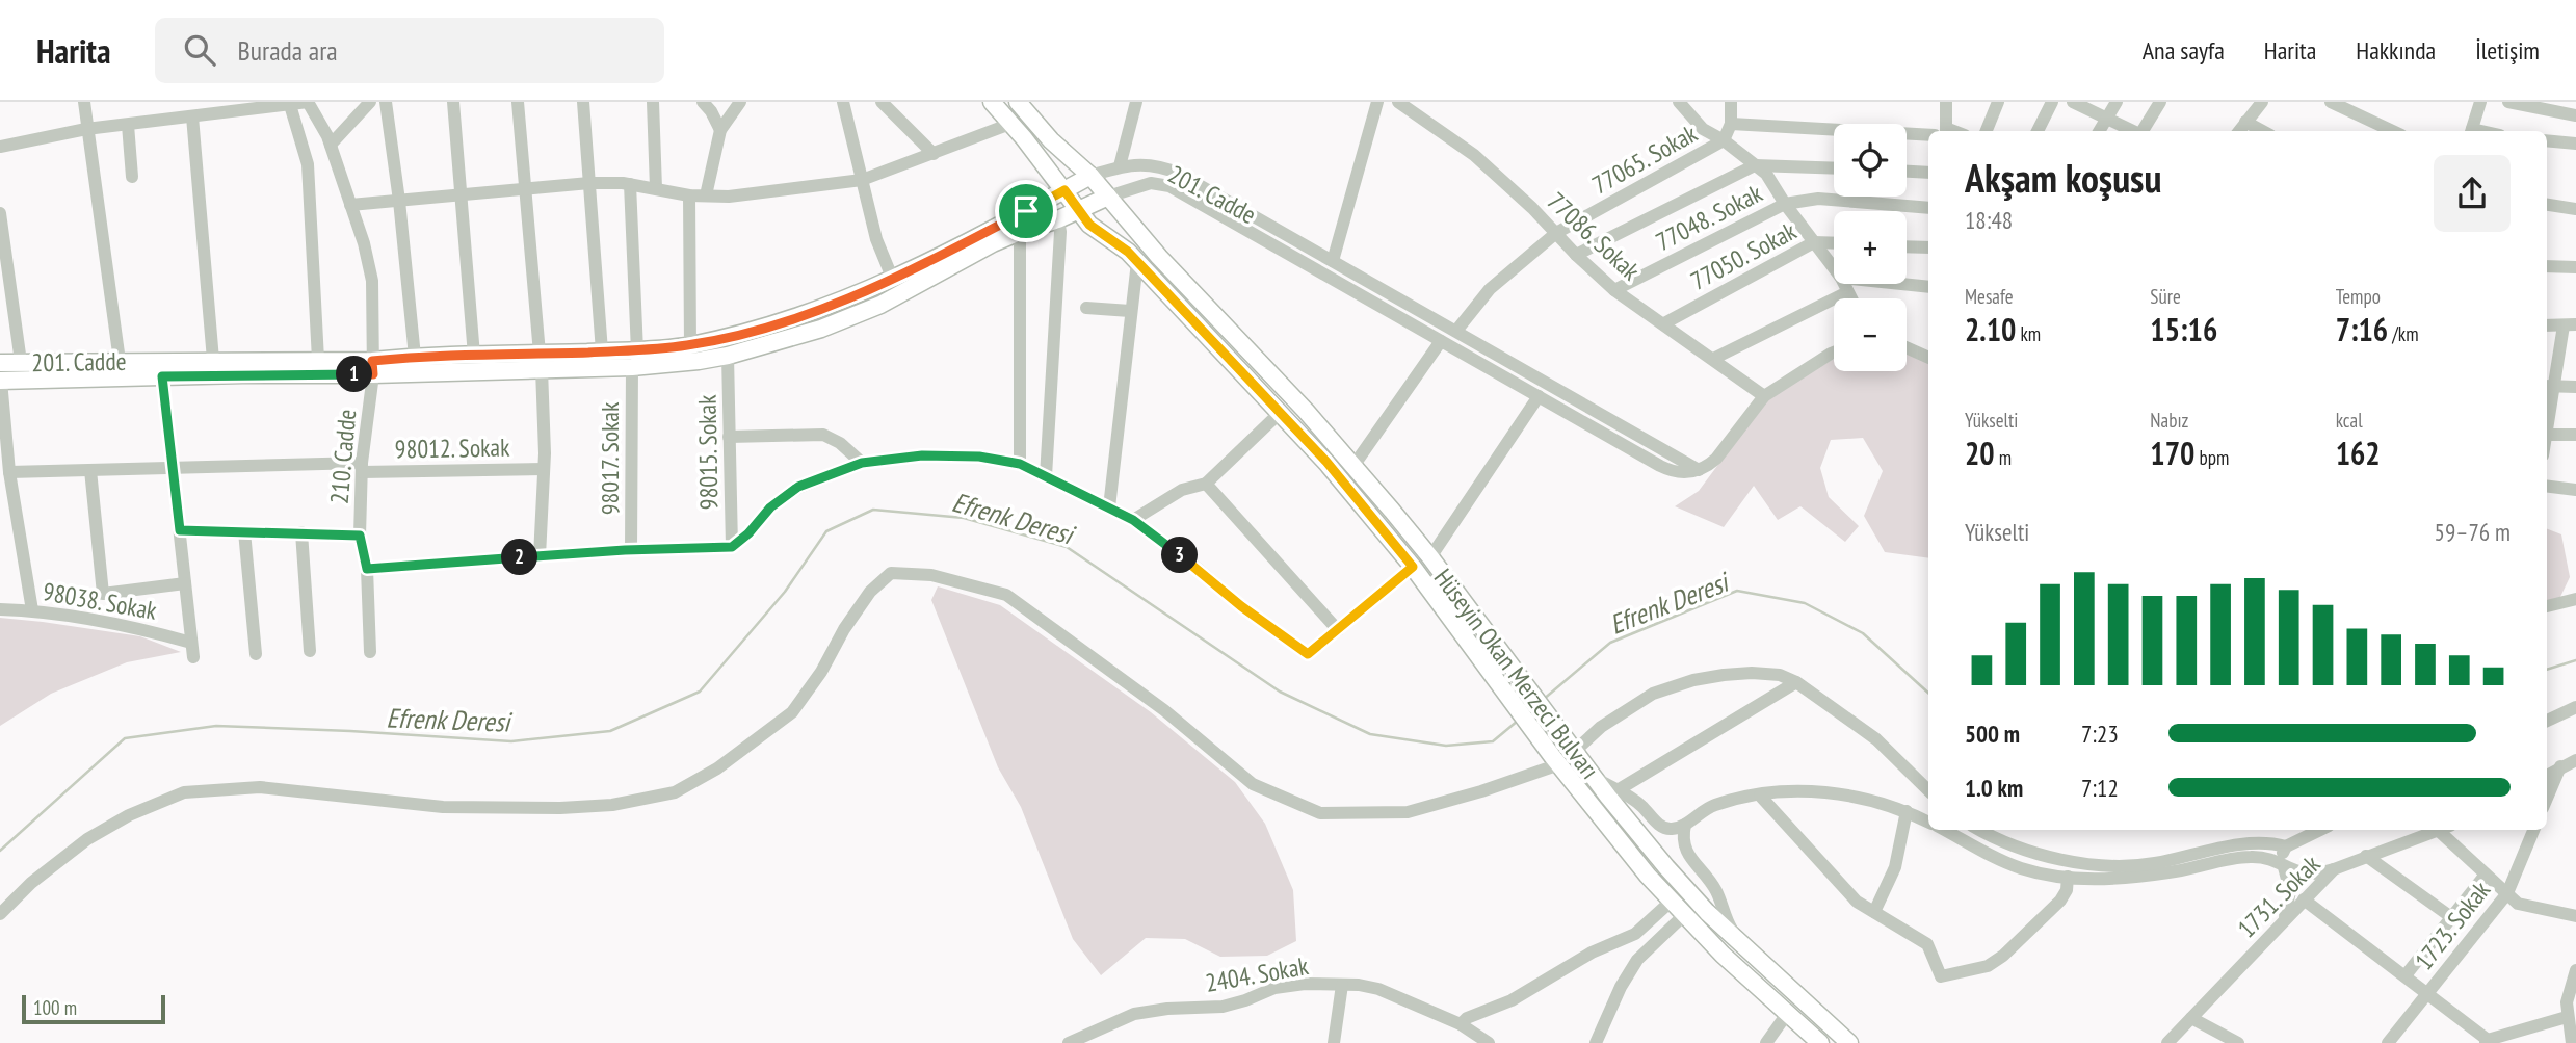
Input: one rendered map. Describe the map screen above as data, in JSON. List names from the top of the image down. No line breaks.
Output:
{"streets":{"main road":["201. Cadde","Hüseyin Okan Merzeci Bulvarı"],"street":["77065. Sokak","77048. Sokak","77086. Sokak","77050. Sokak","98012. Sokak","98015. Sokak","210. Cadde","98017. Sokak","98038. Sokak","1731. Sokak","1723. Sokak","2404. Sokak"]},"crossings":[["77065. Sokak","201. Cadde"],["77065. Sokak","77086. Sokak"],["201. Cadde","98012. Sokak"],["201. Cadde","98015. Sokak"],["201. Cadde","210. Cadde"],["201. Cadde","98017. Sokak"],["201. Cadde","Hüseyin Okan Merzeci Bulvarı"],["77048. Sokak","77086. Sokak"],["77086. Sokak","77050. Sokak"],["98012. Sokak","210. Cadde"]],"water":["Efrenk Deresi"],"scale_bar":"100 m","page":{"header":"Harita","search":"Burada ara","nav":["Ana sayfa","Harita","Hakkında","İletişim"],"map_buttons":["+","−"],"heading":["Akşam koşusu","18:48"],"stats":[["Mesafe","2.10 km"],["Süre","15:16"],["Tempo","7:16 /km"],["Yükselti","20 m"],["Nabız","170 bpm"],["kcal","162"]],"pins":["1","3","2"],"chart":["Yükselti","59–76 m"],"list":[{"name":"500 m","note":"7:23"},{"name":"1.0 km","note":"7:12"}],"scale":"100 m"}}
